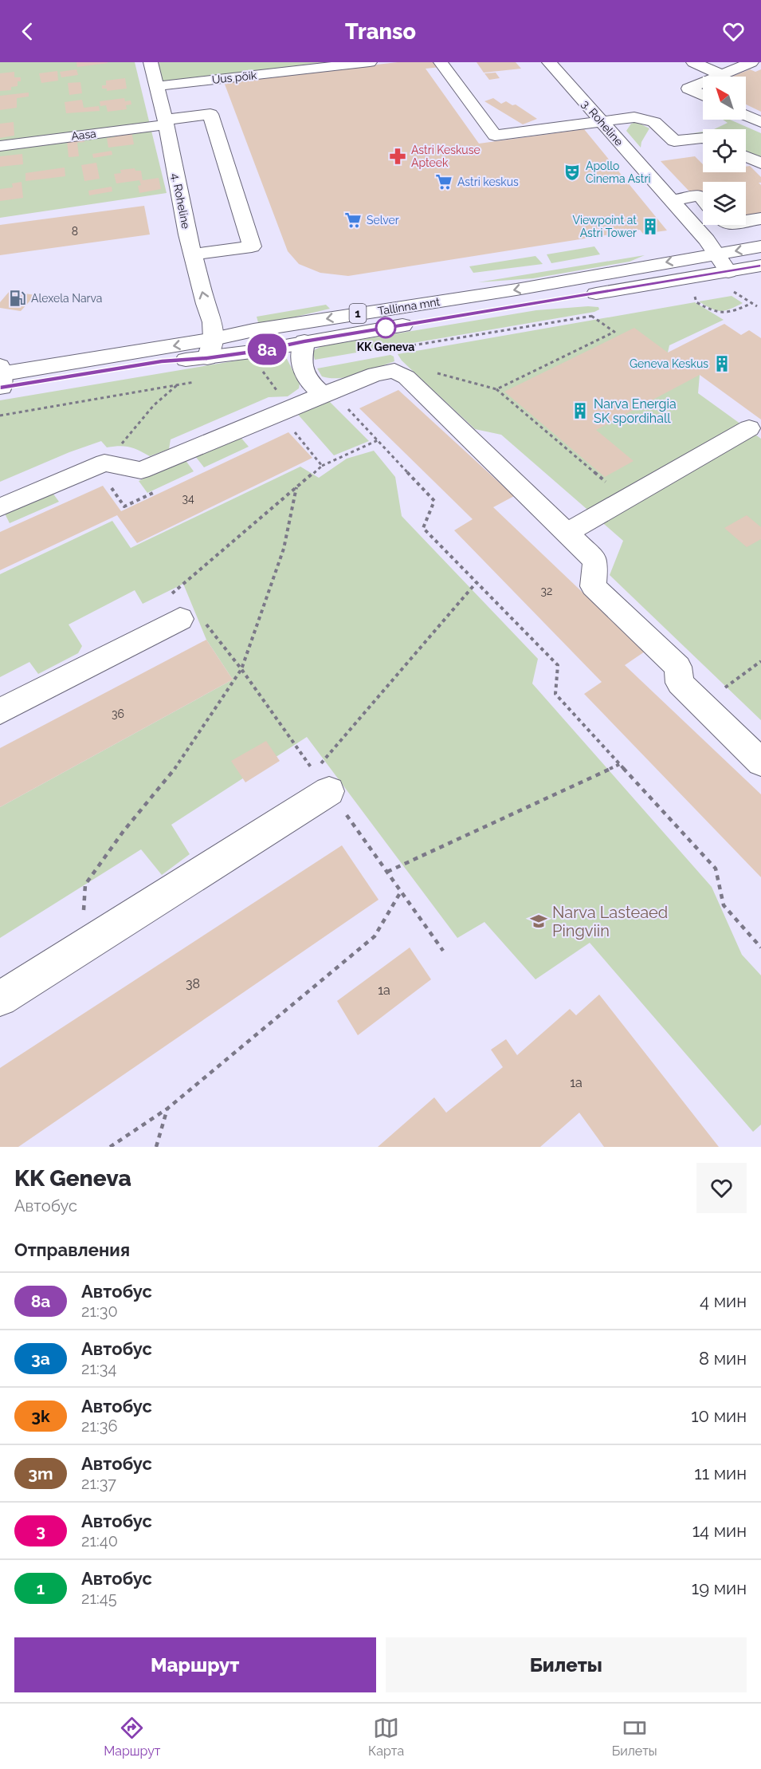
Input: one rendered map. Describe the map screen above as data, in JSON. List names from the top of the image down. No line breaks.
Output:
{"streets":{"main road":["Uus põik","3. Roheline","Aasa","4. Roheline","Tallinna mnt","1"]},"crossings":[["Uus põik","4. Roheline"],["3. Roheline","Tallinna mnt"],["Aasa","4. Roheline"],["4. Roheline","Tallinna mnt"]],"places":{"pharmacy":["Astri Keskuse Apteek"],"theatre":["Apollo Cinema Astri"],"supermarket":["Astri keskus","Selver"],"building":["Viewpoint at Astri Tower","Geneva Keskus","Narva Energia SK spordihall"],"fuel station":["Alexela Narva"],"other":["KK Geneva"],"school or university":["Narva Lasteaed Pingviin"]},"lines":["bus line 8a"],"house_numbers":["8","34","32","36","38","1a","1a"],"north":"top left","page":{"header":"Transo","on_map":"8a","heading":[["KK Geneva","Автобус"],"Отправления"],"list":[{"mark":"8a","name":"Автобус","note":"21:30","value":"4 мин"},{"mark":"3a","name":"Автобус","note":"21:34","value":"8 мин"},{"mark":"3k","name":"Автобус","note":"21:36","value":"10 мин"},{"mark":"3m","name":"Автобус","note":"21:37","value":"11 мин"},{"mark":"3","name":"Автобус","note":"21:40","value":"14 мин"},{"mark":"1","name":"Автобус","note":"21:45","value":"19 мин"}],"buttons":["Маршрут","Билеты"],"tabs":["Маршрут","Карта","Билеты"]}}
